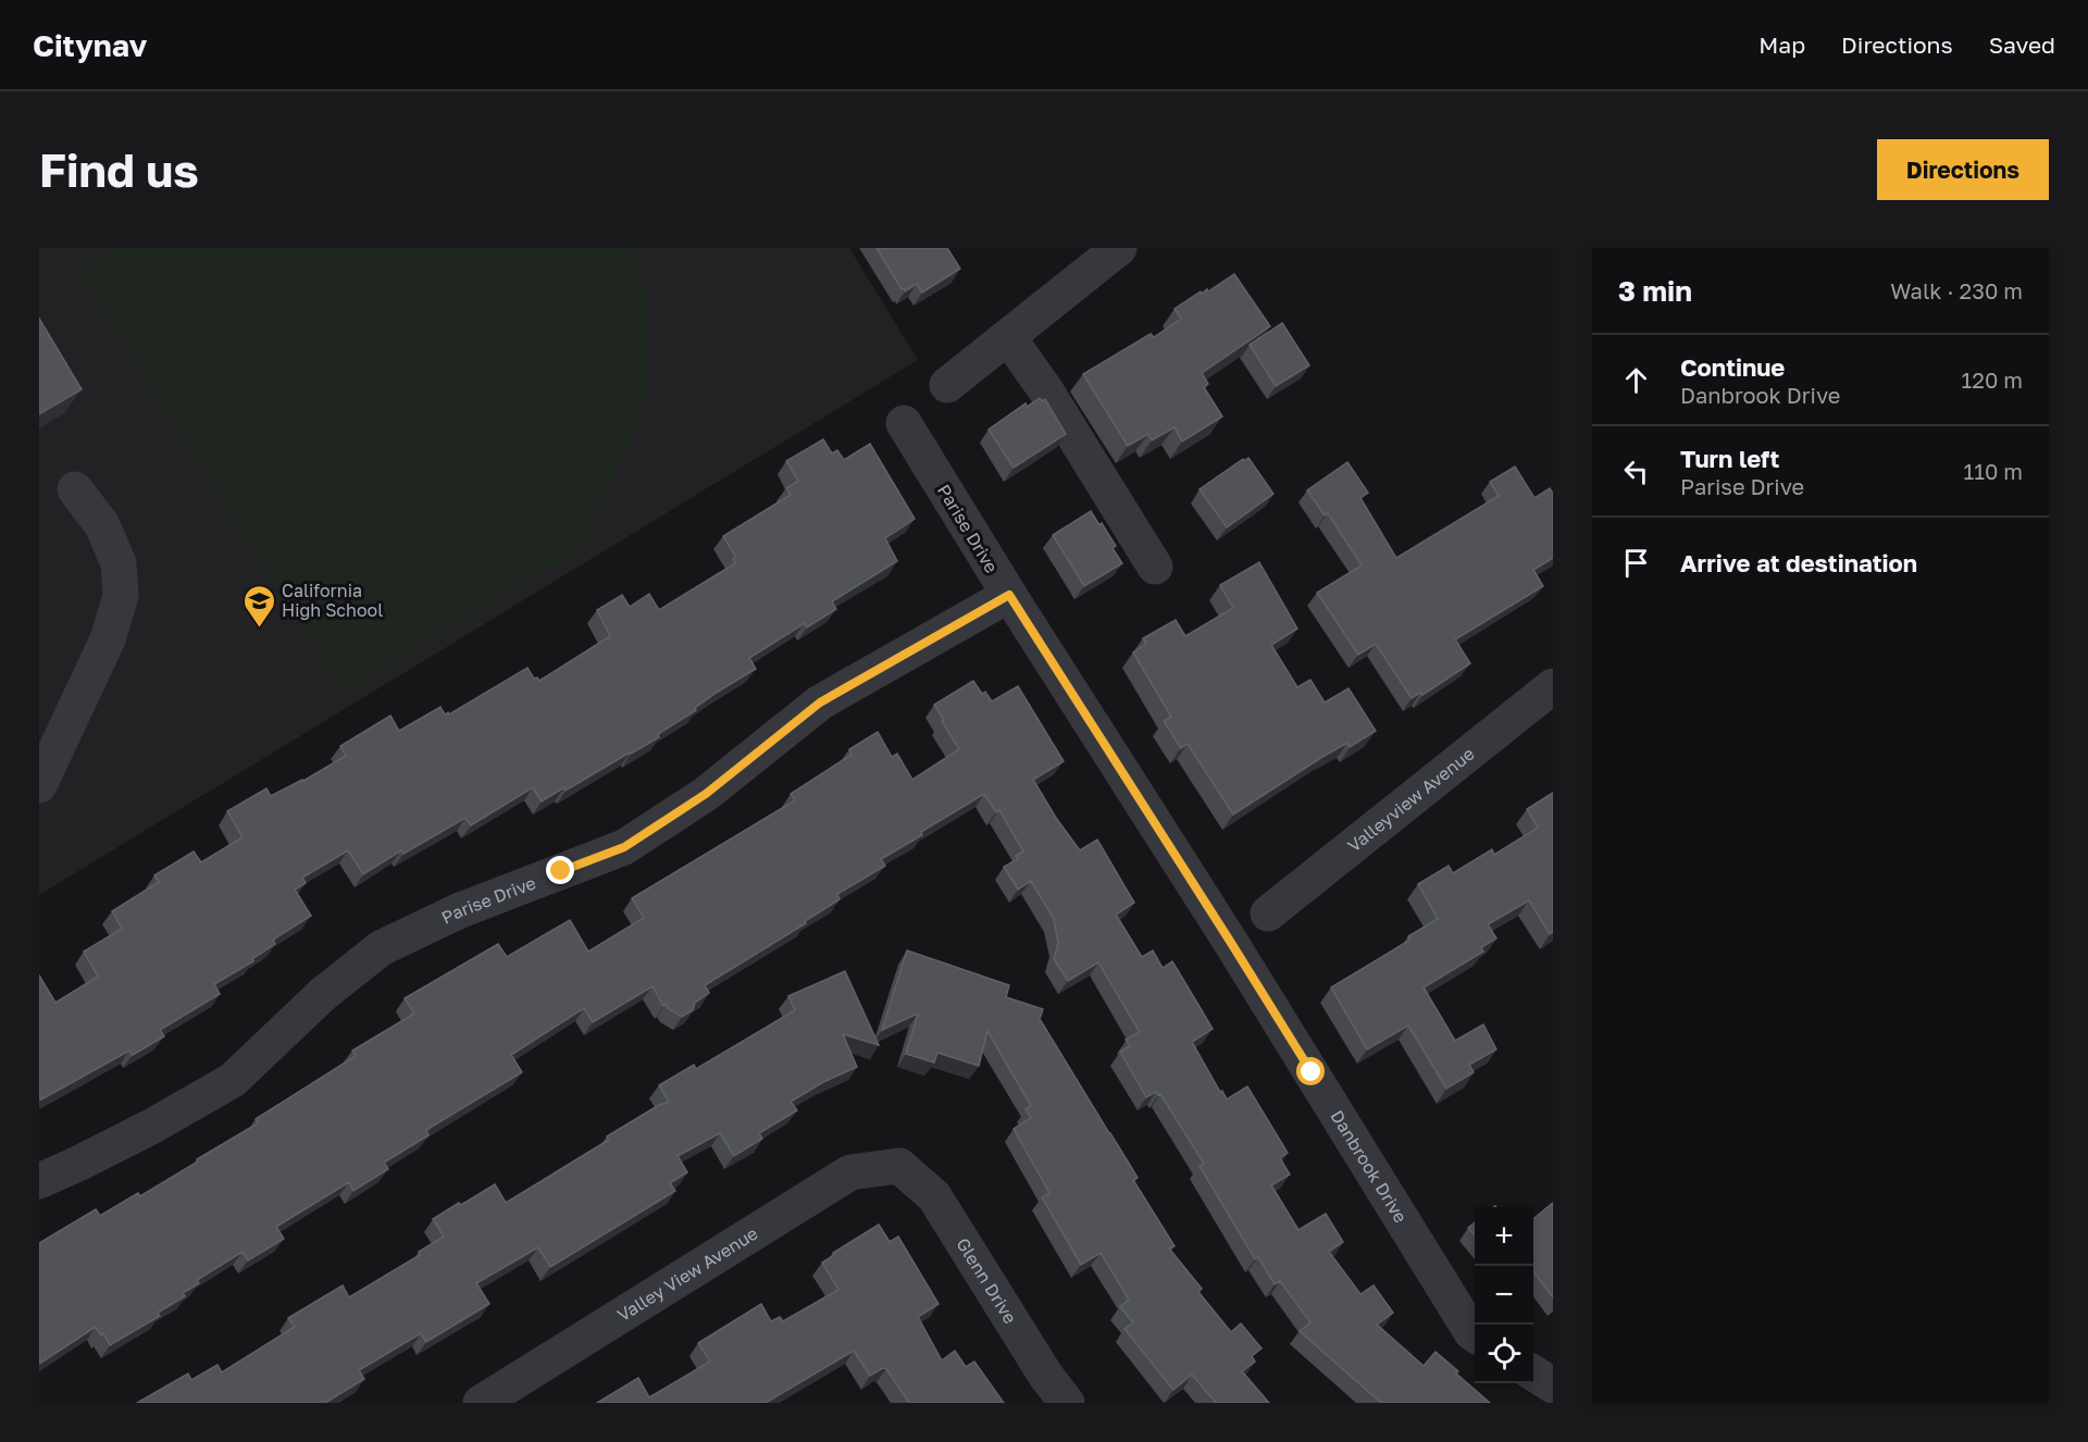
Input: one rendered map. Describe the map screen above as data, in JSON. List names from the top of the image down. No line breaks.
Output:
{"streets":{"street":["Parise Drive","Valleyview Avenue","Danbrook Drive","Valley View Avenue","Glenn Drive"]},"crossings":[["Parise Drive","Danbrook Drive"],["Valley View Avenue","Glenn Drive"]],"places":{"school or university":["California High School"]},"page":{"header":"Citynav","nav":["Map","Directions","Saved"],"buttons":"Directions","title":"Find us","heading":["3 min","Walk · 230 m"],"list":[["Continue","Danbrook Drive","120 m"],["Turn left","Parise Drive","110 m"],"Arrive at destination"],"map_buttons":["+","−"]}}
